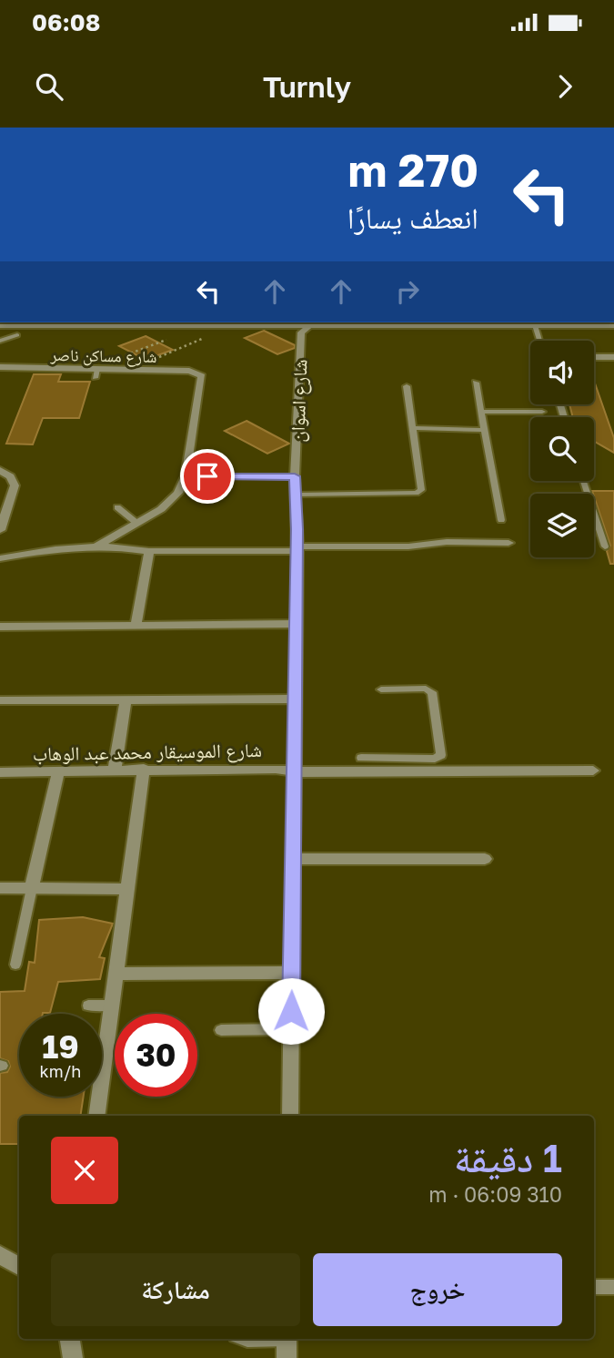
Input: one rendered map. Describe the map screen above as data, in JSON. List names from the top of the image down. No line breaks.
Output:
{"streets":{"street":["شارع مساكن ناصر","شارع اسوان","شارع الموسيقار محمد عبد الوهاب"]},"crossings":[["شارع اسوان","شارع الموسيقار محمد عبد الوهاب"]],"page":{"status":"06:08","header":"Turnly","turn":["270 m","انعطف يسارًا"],"speed":"19 km/h","limit":"30","heading":["1 دقيقة","310 m · 06:09"],"buttons":["خروج","مشاركة"]}}
